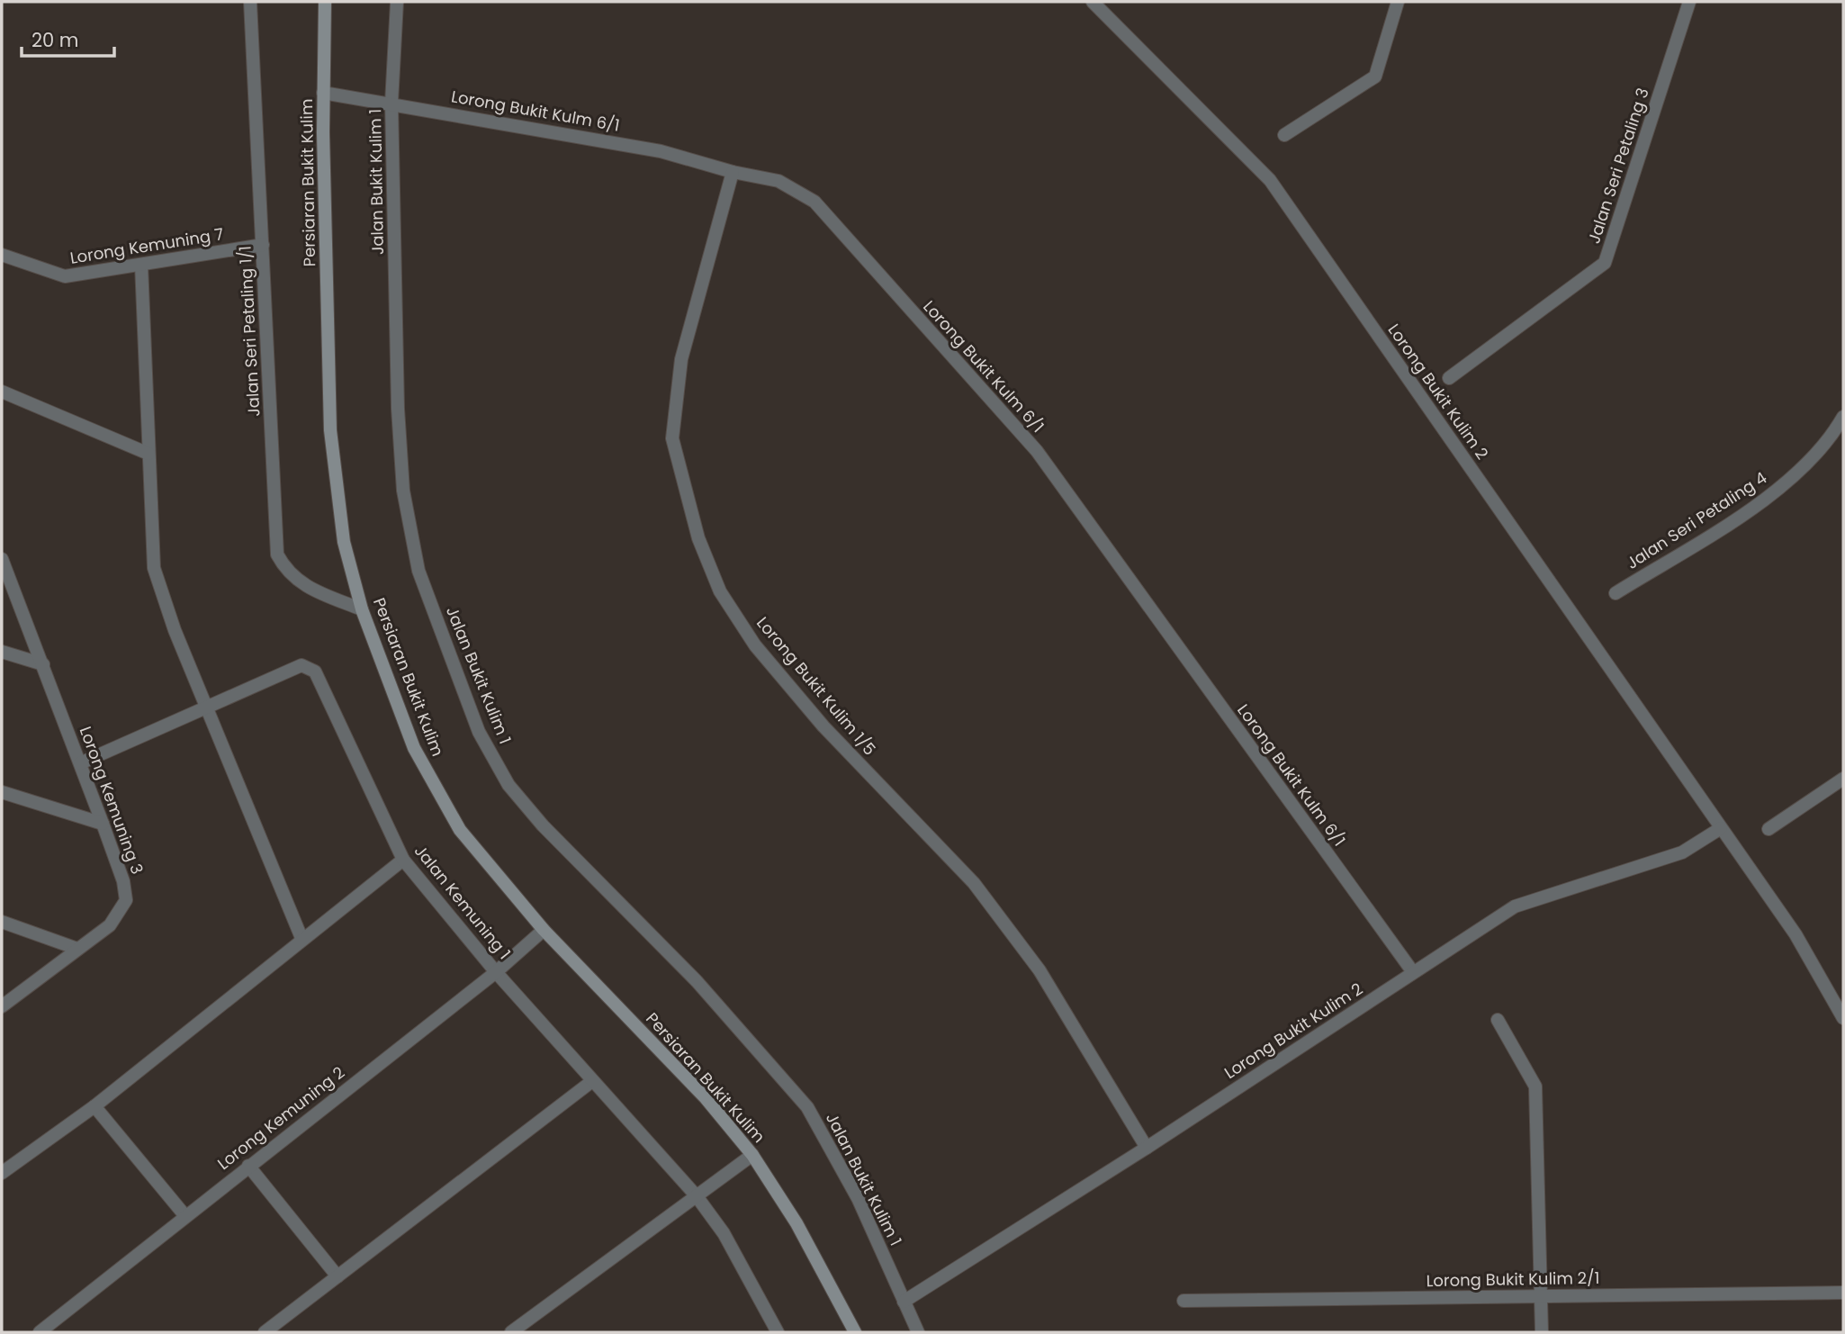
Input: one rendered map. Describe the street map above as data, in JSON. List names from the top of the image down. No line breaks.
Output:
{"streets":{"street":["Lorong Bukit Kulm 6/1","Jalan Seri Petaling 3","Jalan Bukit Kulim 1","Persiaran Bukit Kulim","Lorong Kemuning 7","Jalan Seri Petaling 1/1","Lorong Bukit Kulim 2","Jalan Seri Petaling 4","Lorong Bukit Kulim 1/5","Lorong Kemuning 3","Jalan Kemuning 1","Lorong Kemuning 2","Lorong Bukit Kulim 2/1"]},"crossings":[["Lorong Bukit Kulm 6/1","Jalan Bukit Kulim 1"],["Lorong Bukit Kulm 6/1","Persiaran Bukit Kulim"],["Lorong Bukit Kulm 6/1","Lorong Bukit Kulim 2"],["Lorong Bukit Kulm 6/1","Lorong Bukit Kulim 1/5"],["Jalan Bukit Kulim 1","Lorong Bukit Kulim 2"],["Persiaran Bukit Kulim","Jalan Seri Petaling 1/1"],["Persiaran Bukit Kulim","Lorong Kemuning 2"],["Lorong Kemuning 7","Jalan Seri Petaling 1/1"],["Lorong Bukit Kulim 2","Lorong Bukit Kulim 1/5"],["Lorong Kemuning 3","Jalan Kemuning 1"],["Jalan Kemuning 1","Lorong Kemuning 2"]],"scale_bar":"20 m"}
